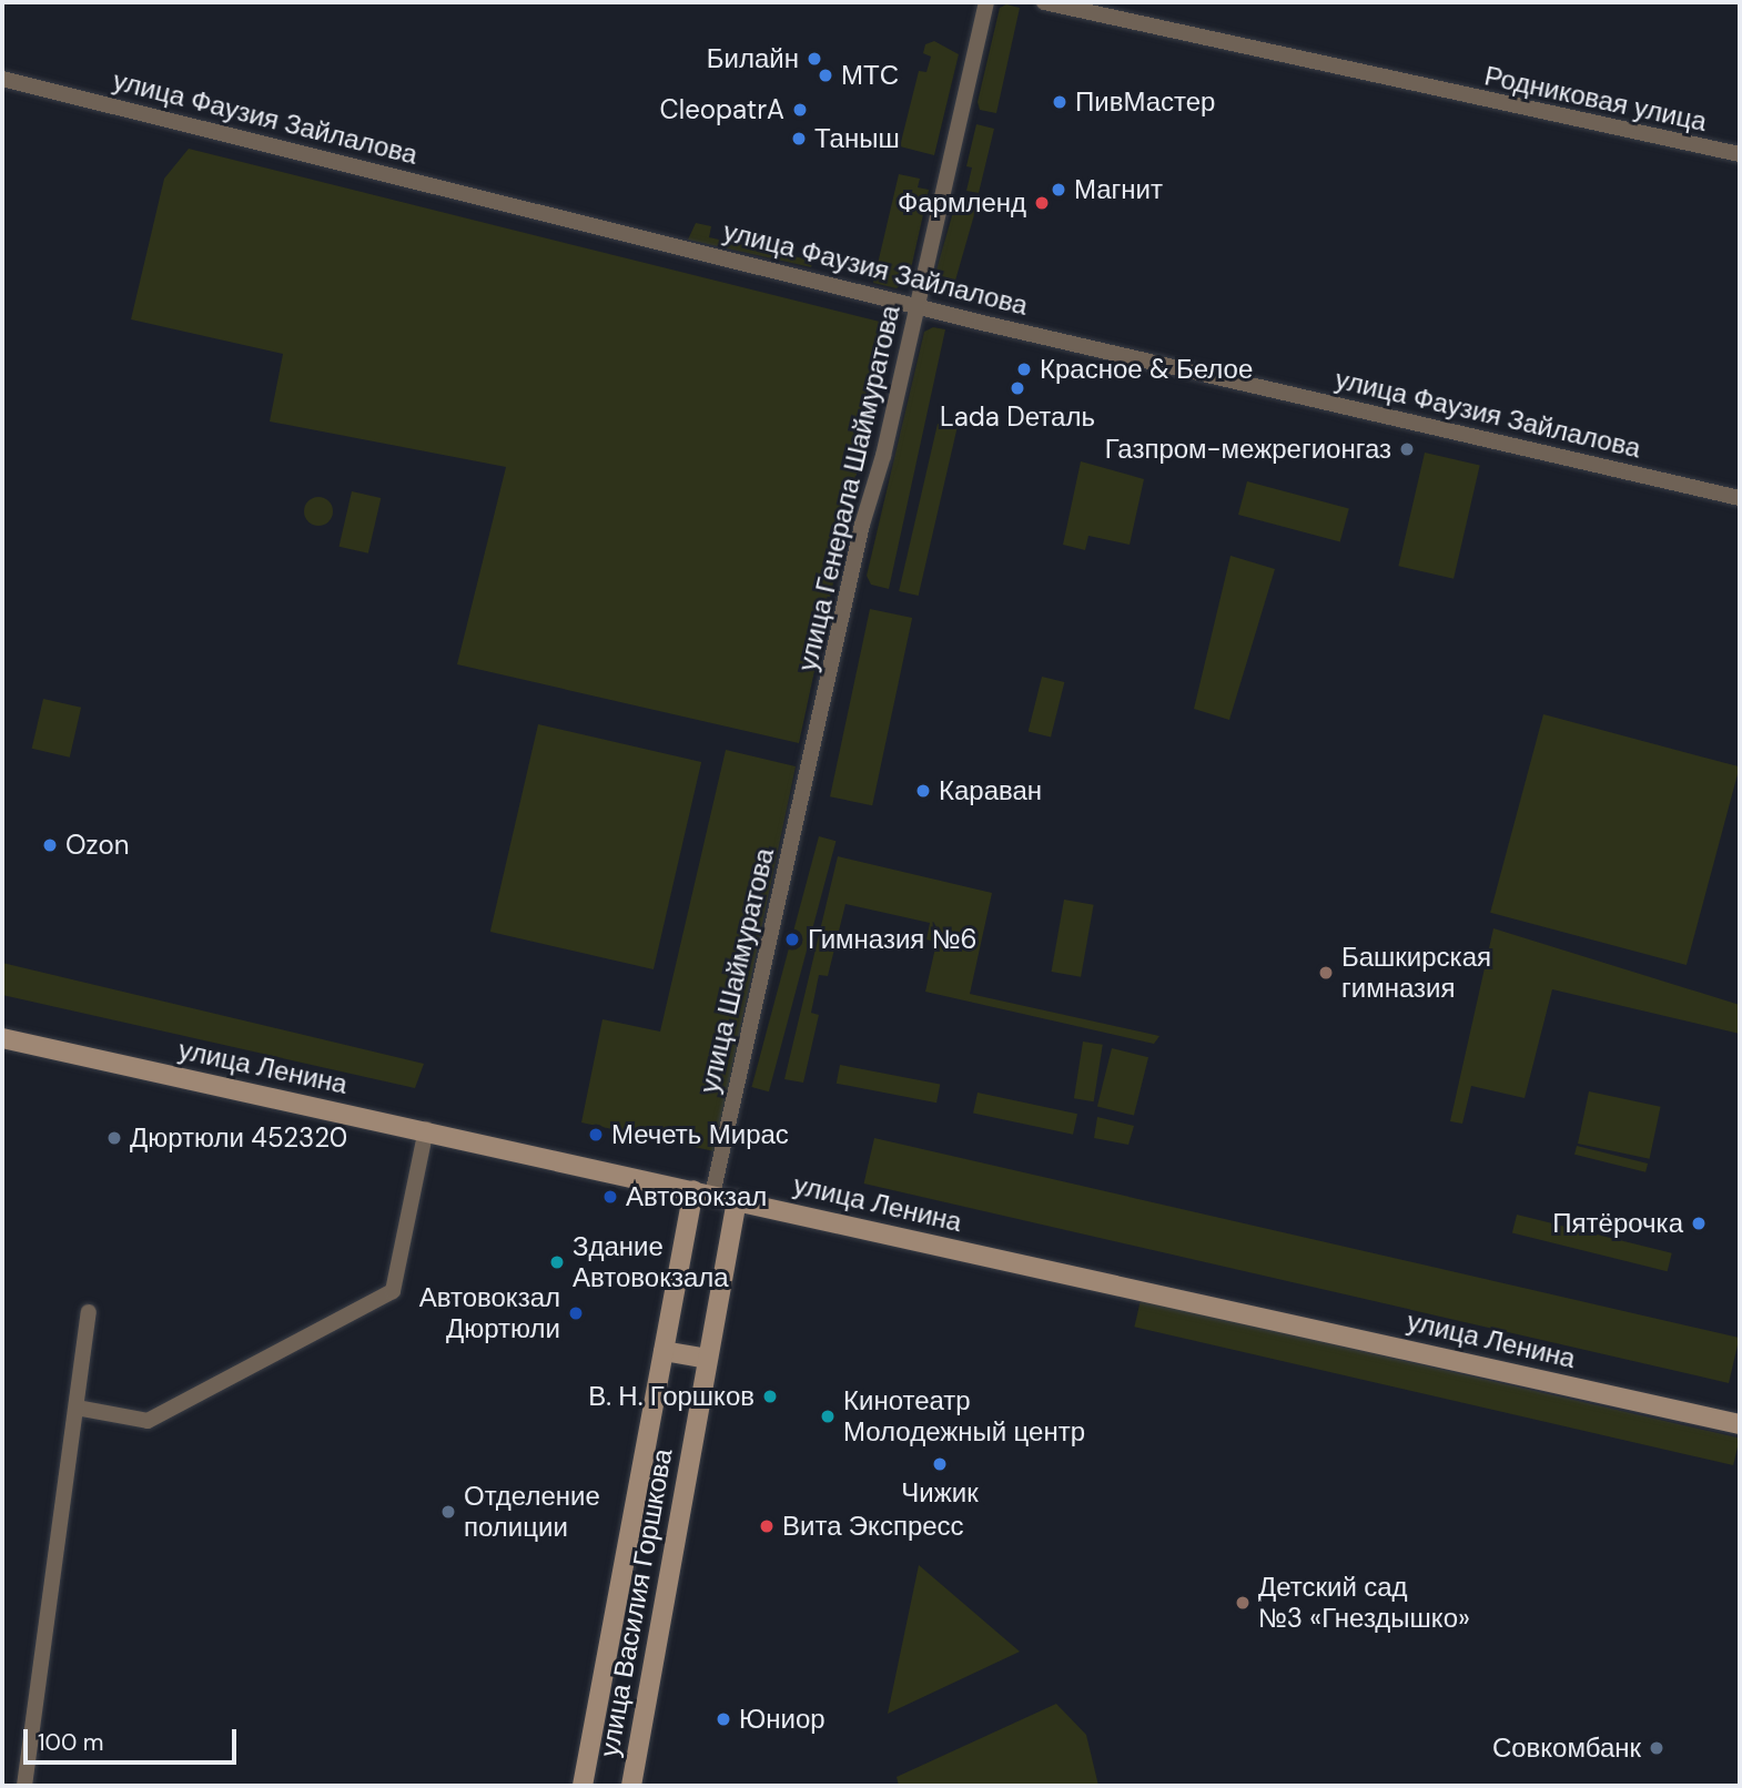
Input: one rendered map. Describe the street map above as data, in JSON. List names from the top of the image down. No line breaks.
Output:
{"streets":{"main road":["улица Ленина","улица Василия Горшкова"],"street":["Родниковая улица","улица Фаузия Зайлалова","улица Генерала Шаймуратова","улица Шаймуратова"]},"crossings":[["улица Фаузия Зайлалова","улица Генерала Шаймуратова"],["улица Генерала Шаймуратова","улица Шаймуратова"],["улица Шаймуратова","улица Ленина"],["улица Шаймуратова","улица Василия Горшкова"],["улица Ленина","улица Василия Горшкова"]],"places":["Билайн","МТС","ПивМастер","CleopatrA","Таныш","Магнит","Фармленд","Красное & Белое","Lada Dеталь","Газпром-межрегионгаз","Караван","Ozon","Гимназия №6","Башкирская гимназия","Мечеть Мирас","Дюртюли 452320","Автовокзал","Пятёрочка","Здание Автовокзала","Автовокзал Дюртюли","В. Н. Горшков","Кинотеатр Молодежный центр","Чижик","Отделение полиции","Вита Экспресс","Детский сад №3 «Гнездышко»","Юниор","Совкомбанк"],"scale_bar":"100 m"}
